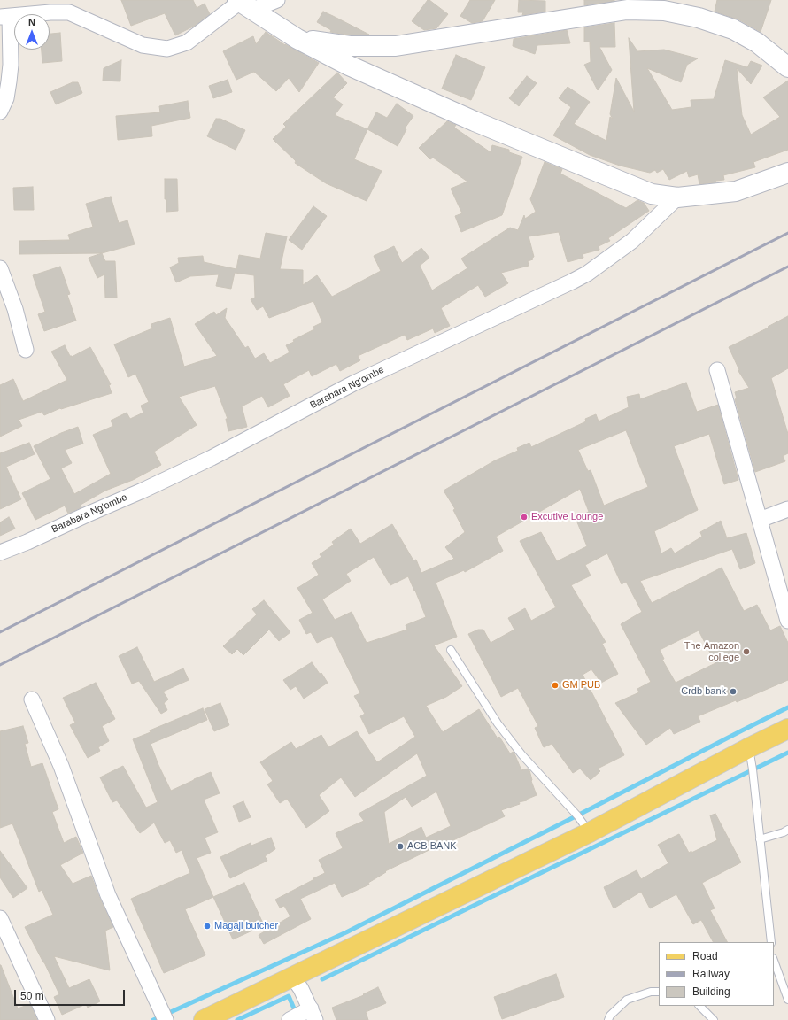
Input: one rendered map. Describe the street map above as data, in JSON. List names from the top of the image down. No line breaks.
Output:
{"streets":{"street":["Barabara Ng'ombe"]},"places":["Excutive Lounge","The Amazon college","GM PUB","Crdb bank","ACB BANK","Magaji butcher"],"legend":["Road","Railway","Building"],"scale_bar":"50 m","north":"top"}
